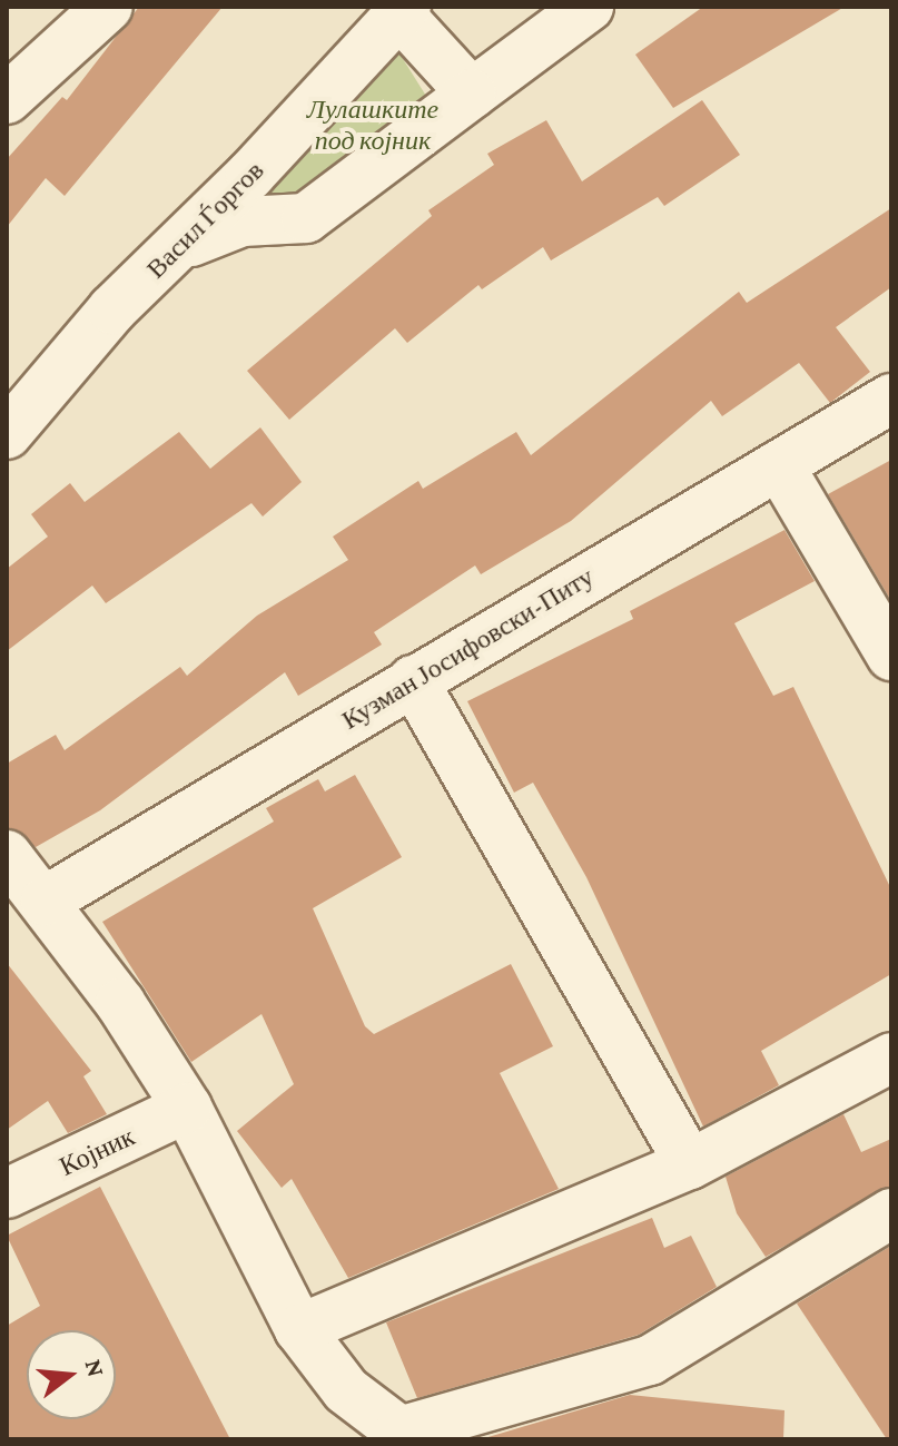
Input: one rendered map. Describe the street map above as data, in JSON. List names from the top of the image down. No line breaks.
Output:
{"streets":{"street":["Васил Ѓоргов","Кузман Јосифовски-Питу","Којник"]},"parks":["Лулашките под којник"],"north":"right"}
